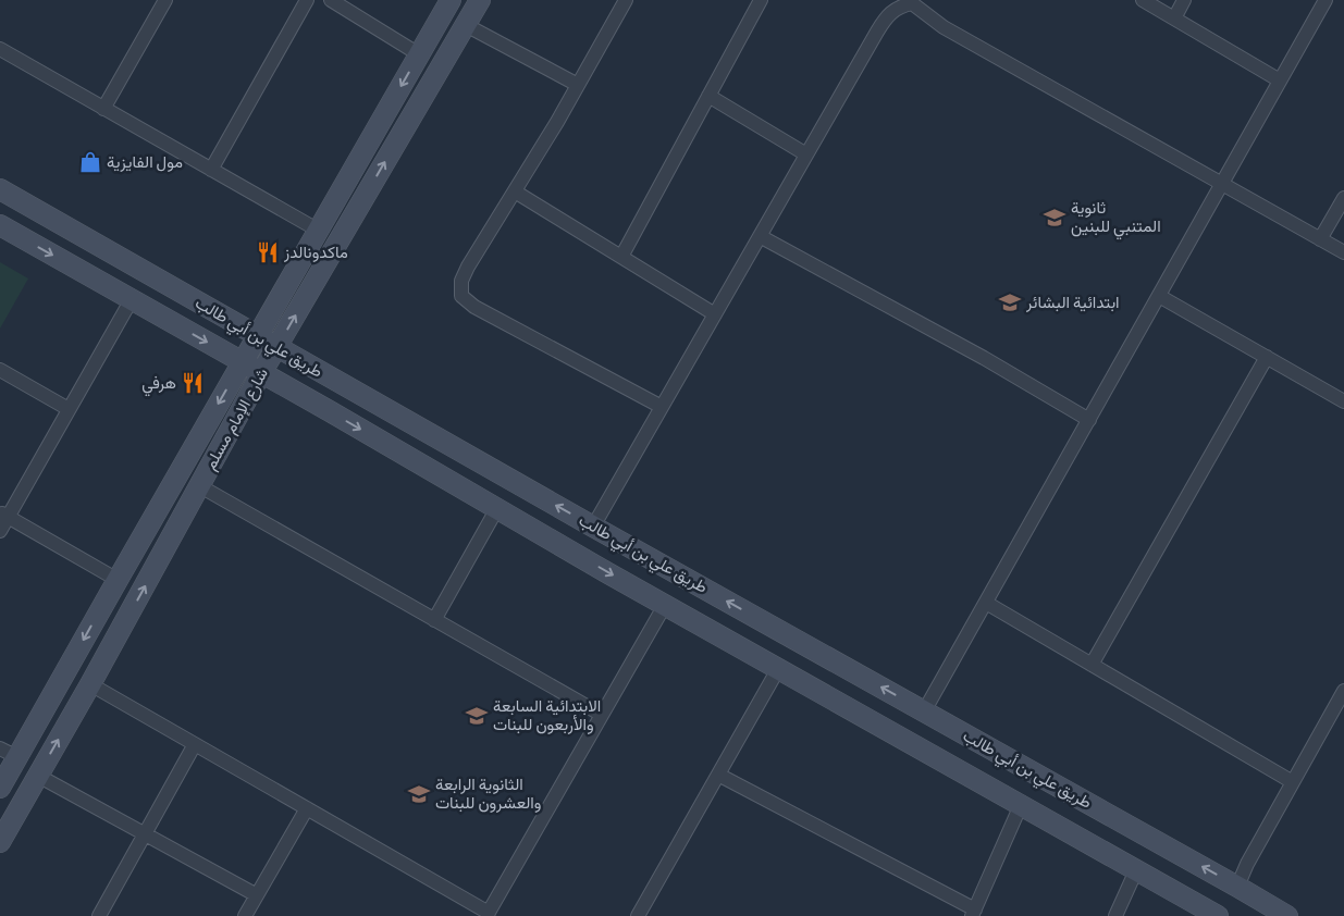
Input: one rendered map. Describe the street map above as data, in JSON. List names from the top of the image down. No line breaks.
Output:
{"streets":{"main road":["طريق علي بن أبي طالب","شارع الإمام مسلم"]},"crossings":[["طريق علي بن أبي طالب","شارع الإمام مسلم"]],"places":{"shop":["مول الفايزية"],"school or university":["ثانوية المتنبي للبنين","ابتدائية البشائر","الابتدائية السابعة والأربعون للبنات","الثانوية الرابعة والعشرون للبنات"],"restaurant":["ماكدونالدز","هرفي"]}}
